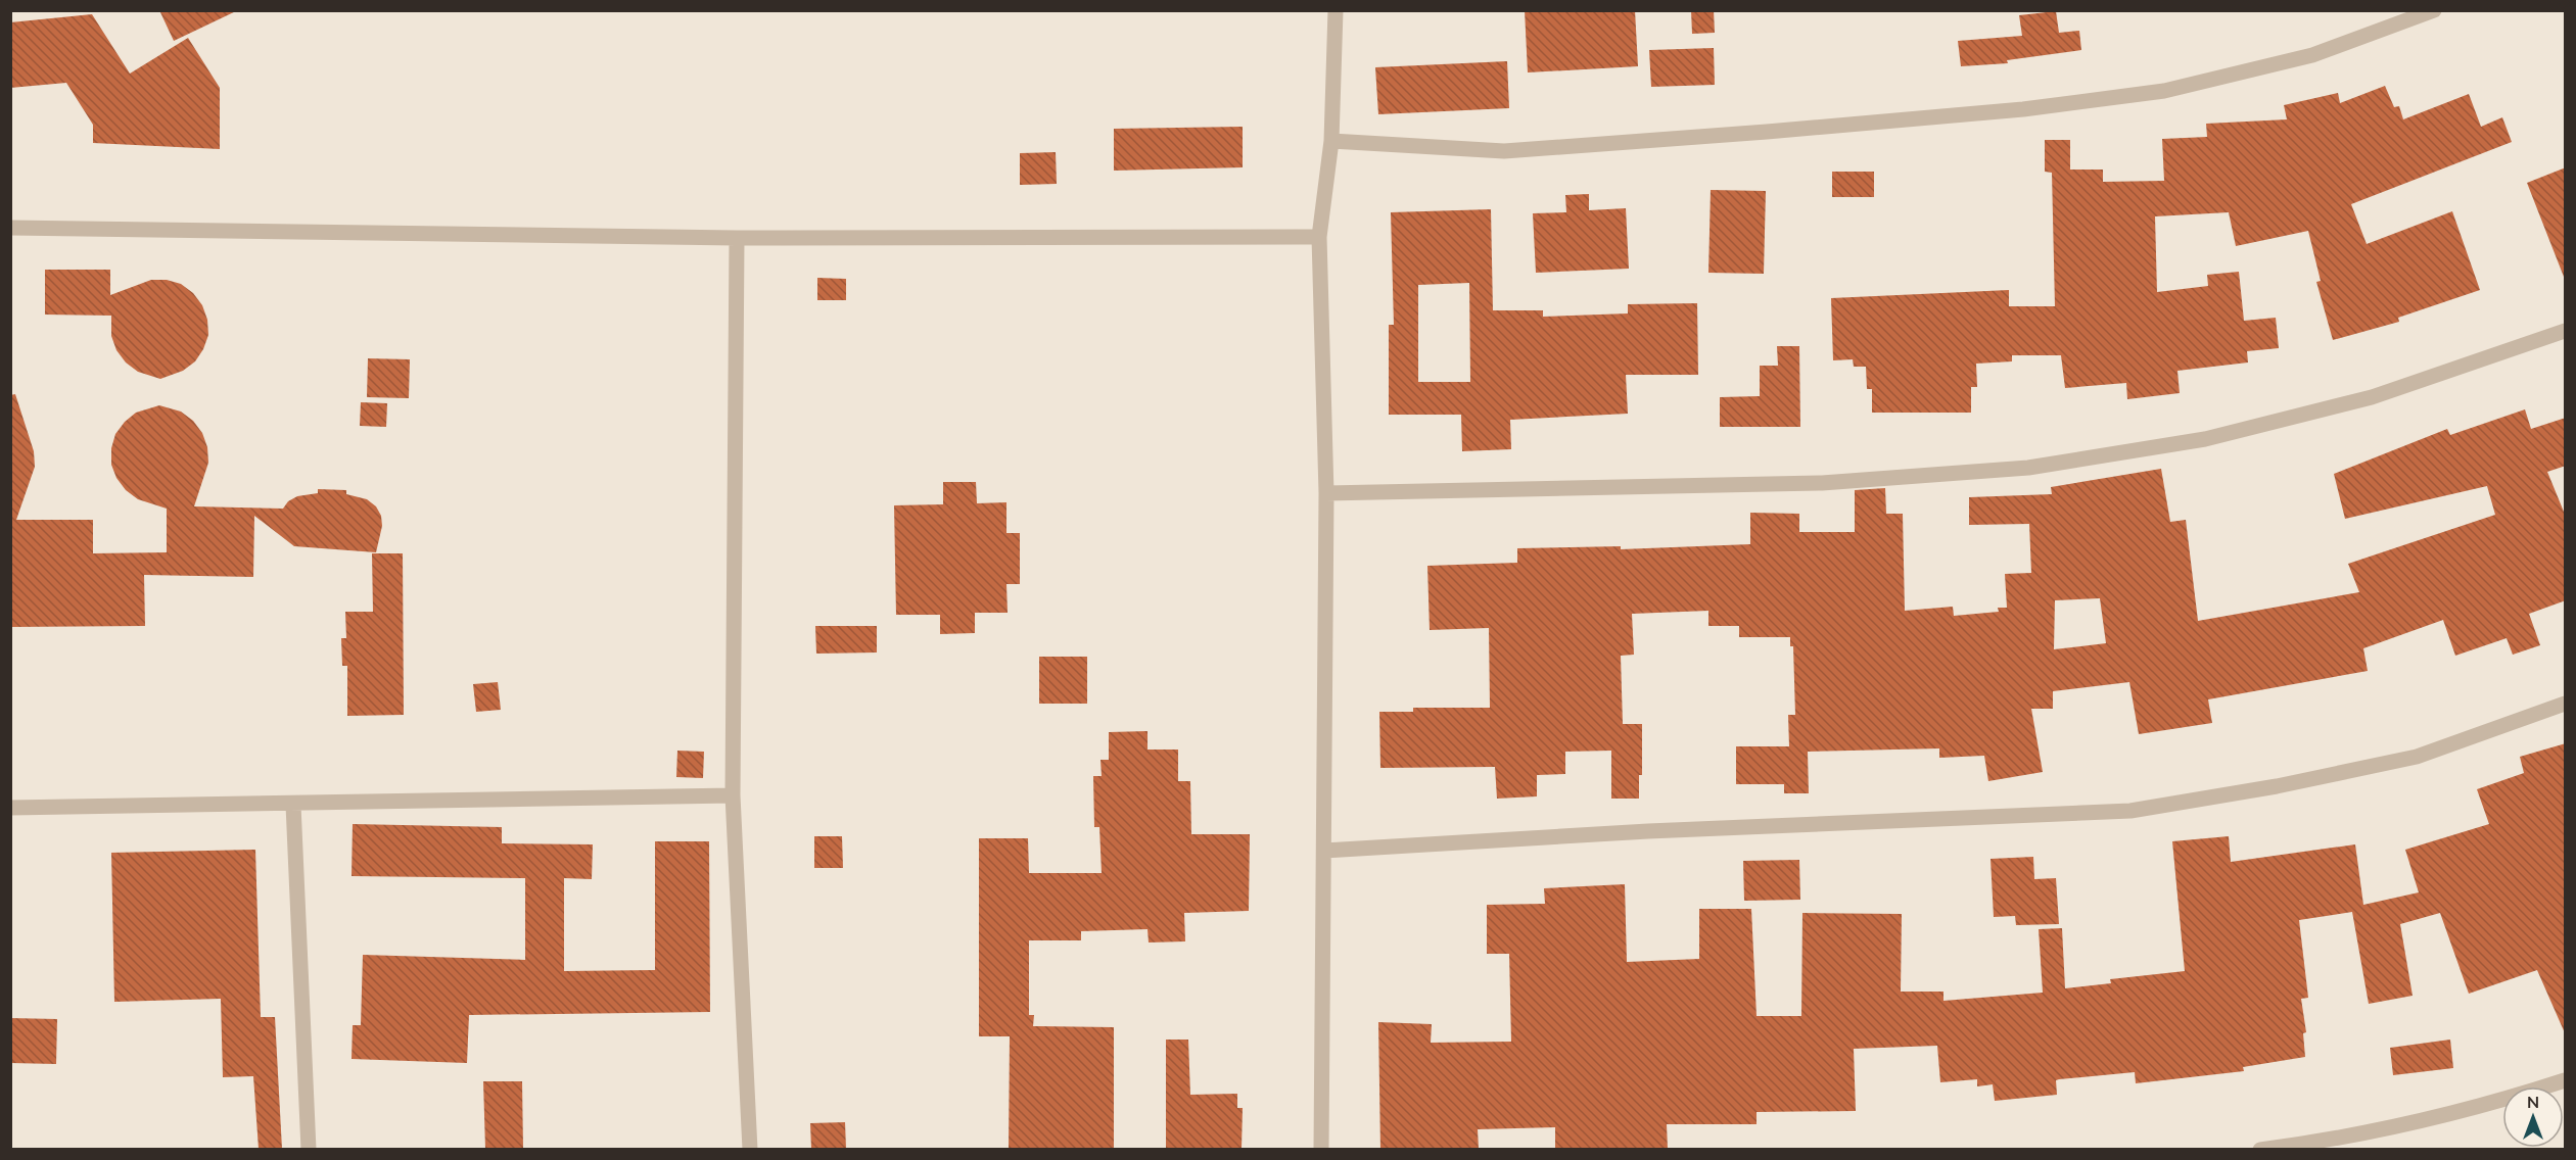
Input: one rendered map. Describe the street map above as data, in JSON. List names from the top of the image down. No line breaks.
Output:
{"north":"top"}
